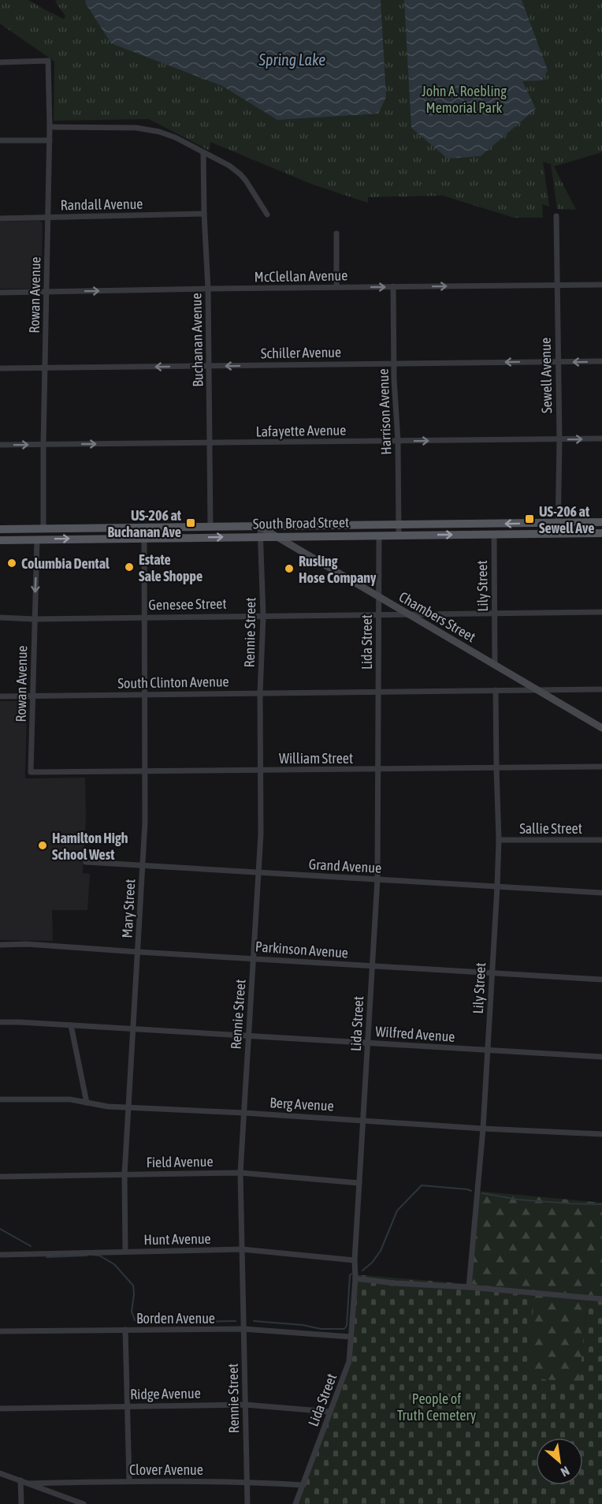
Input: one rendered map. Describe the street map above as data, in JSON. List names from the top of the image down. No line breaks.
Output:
{"streets":{"main road":["South Broad Street"],"street":["Randall Avenue","McClellan Avenue","Rowan Avenue","Buchanan Avenue","Schiller Avenue","Sewell Avenue","Harrison Avenue","Lafayette Avenue","Lily Street","Genesee Street","Chambers Street","Rennie Street","Lida Street","South Clinton Avenue","William Street","Sallie Street","Grand Avenue","Mary Street","Parkinson Avenue","Wilfred Avenue","Berg Avenue","Field Avenue","Hunt Avenue","Borden Avenue","Ridge Avenue","Clover Avenue"]},"crossings":[["Randall Avenue","Rowan Avenue"],["Randall Avenue","Buchanan Avenue"],["McClellan Avenue","Rowan Avenue"],["McClellan Avenue","Buchanan Avenue"],["McClellan Avenue","Sewell Avenue"],["McClellan Avenue","Harrison Avenue"],["Rowan Avenue","Schiller Avenue"],["Rowan Avenue","Lafayette Avenue"],["Rowan Avenue","South Broad Street"],["Rowan Avenue","Genesee Street"],["Rowan Avenue","South Clinton Avenue"],["Rowan Avenue","William Street"],["Buchanan Avenue","Schiller Avenue"],["Buchanan Avenue","Lafayette Avenue"],["Buchanan Avenue","South Broad Street"],["Schiller Avenue","Sewell Avenue"],["Schiller Avenue","Harrison Avenue"],["Sewell Avenue","Lafayette Avenue"],["Sewell Avenue","South Broad Street"],["Harrison Avenue","Lafayette Avenue"],["Harrison Avenue","South Broad Street"],["South Broad Street","Lily Street"],["South Broad Street","Chambers Street"],["South Broad Street","Rennie Street"],["South Broad Street","Lida Street"],["South Broad Street","Mary Street"],["Lily Street","Genesee Street"],["Lily Street","Chambers Street"],["Lily Street","South Clinton Avenue"],["Lily Street","William Street"],["Lily Street","Sallie Street"],["Lily Street","Grand Avenue"],["Lily Street","Parkinson Avenue"],["Lily Street","Wilfred Avenue"],["Lily Street","Berg Avenue"],["Genesee Street","Chambers Street"],["Genesee Street","Rennie Street"],["Genesee Street","Lida Street"],["Genesee Street","Mary Street"],["Chambers Street","Rennie Street"],["Chambers Street","Lida Street"],["Chambers Street","South Clinton Avenue"],["Rennie Street","South Clinton Avenue"],["Rennie Street","William Street"],["Rennie Street","Grand Avenue"],["Rennie Street","Parkinson Avenue"],["Rennie Street","Wilfred Avenue"],["Rennie Street","Berg Avenue"],["Rennie Street","Field Avenue"],["Rennie Street","Hunt Avenue"],["Rennie Street","Borden Avenue"],["Rennie Street","Ridge Avenue"],["Rennie Street","Clover Avenue"],["Lida Street","South Clinton Avenue"],["Lida Street","William Street"],["Lida Street","Grand Avenue"],["Lida Street","Parkinson Avenue"],["Lida Street","Wilfred Avenue"],["Lida Street","Berg Avenue"],["Lida Street","Field Avenue"],["Lida Street","Hunt Avenue"],["Lida Street","Borden Avenue"],["Lida Street","Ridge Avenue"],["Lida Street","Clover Avenue"],["South Clinton Avenue","Mary Street"],["William Street","Mary Street"],["Grand Avenue","Mary Street"],["Mary Street","Parkinson Avenue"],["Mary Street","Wilfred Avenue"],["Mary Street","Berg Avenue"],["Mary Street","Field Avenue"],["Mary Street","Hunt Avenue"]],"one_way":["McClellan Avenue","Schiller Avenue","Lafayette Avenue"],"water":["Spring Lake"],"parks":["John A. Roebling Memorial Park","People of Truth Cemetery"],"places":{"transit":["US-206 at Sewell Ave","US-206 at Buchanan Ave"],"other":["Columbia Dental","Estate Sale Shoppe","Rusling Hose Company","Hamilton High School West"]},"north":"bottom right"}
